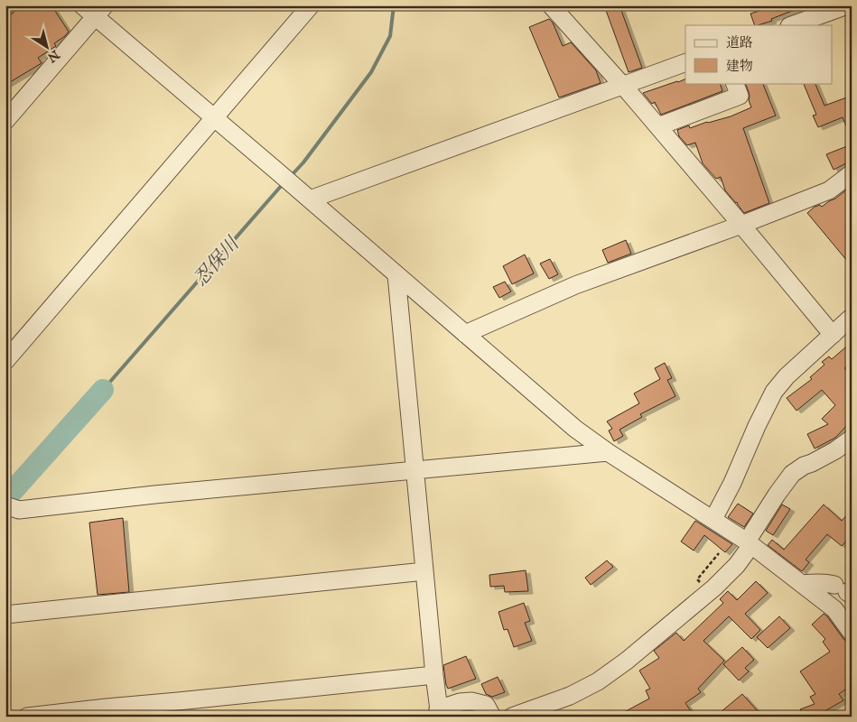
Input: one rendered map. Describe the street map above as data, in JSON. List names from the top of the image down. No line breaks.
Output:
{"water":["忍保川"],"legend":["道路","建物"],"north":"bottom right"}
